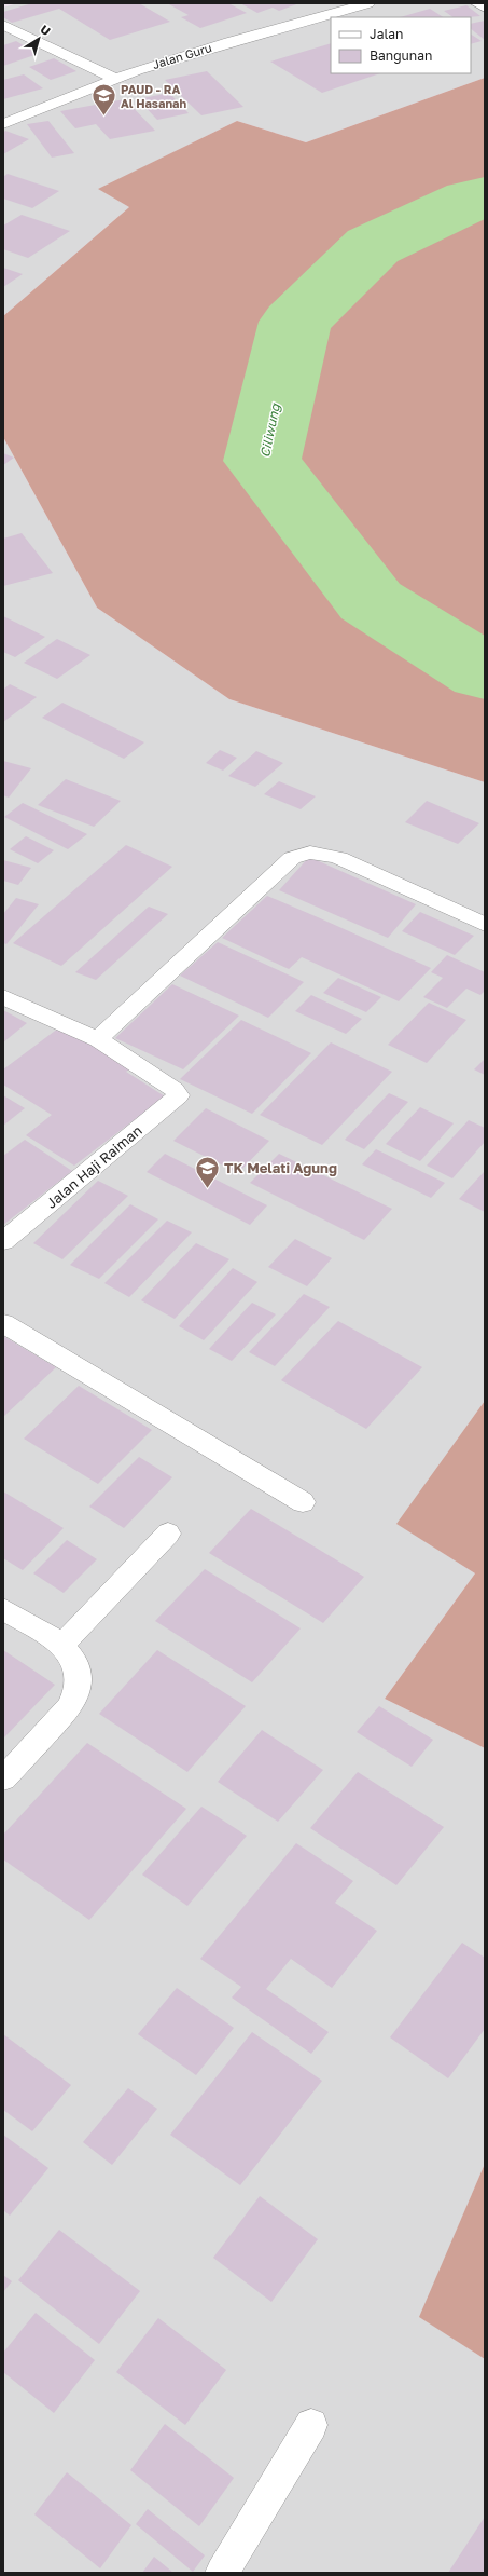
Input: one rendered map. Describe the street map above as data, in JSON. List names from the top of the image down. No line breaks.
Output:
{"streets":{"street":["Jalan Guru","Jalan Haji Raiman"]},"water":["Ciliwung"],"places":{"school or university":["PAUD - RA Al Hasanah","TK Melati Agung"]},"legend":["Jalan","Bangunan"],"north":"top right"}
